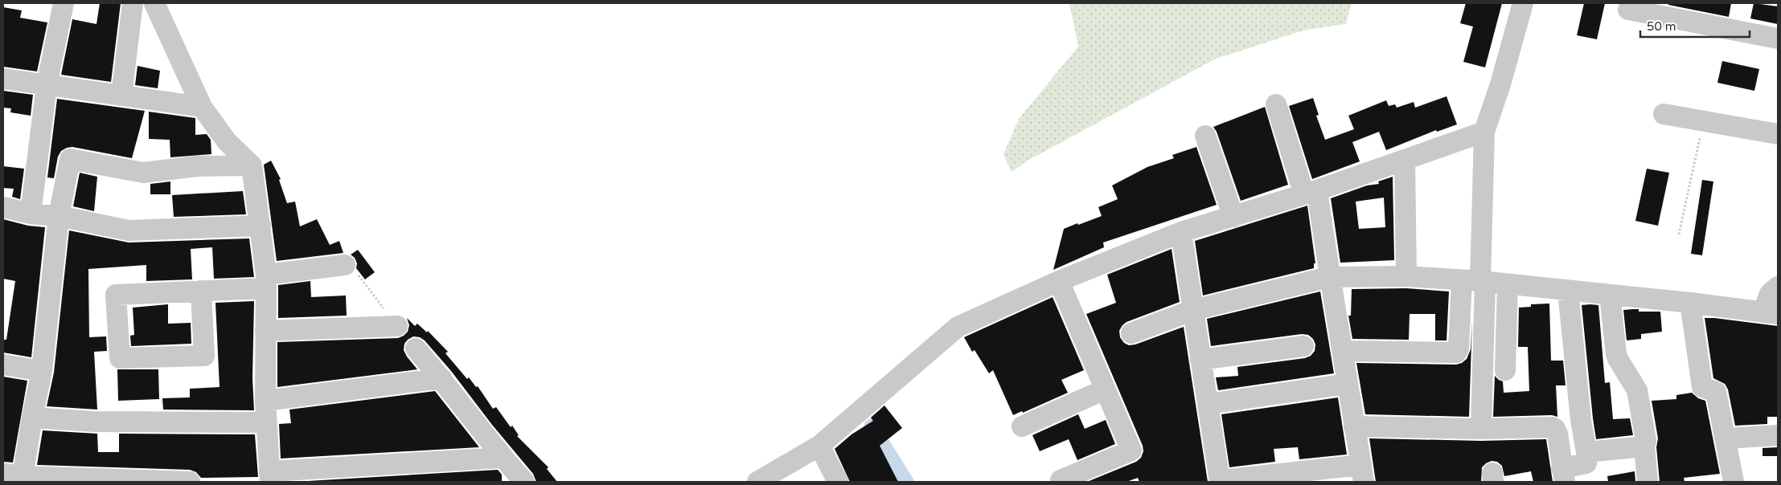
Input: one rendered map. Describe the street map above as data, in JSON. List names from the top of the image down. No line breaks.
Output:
{"scale_bar":"50 m"}
